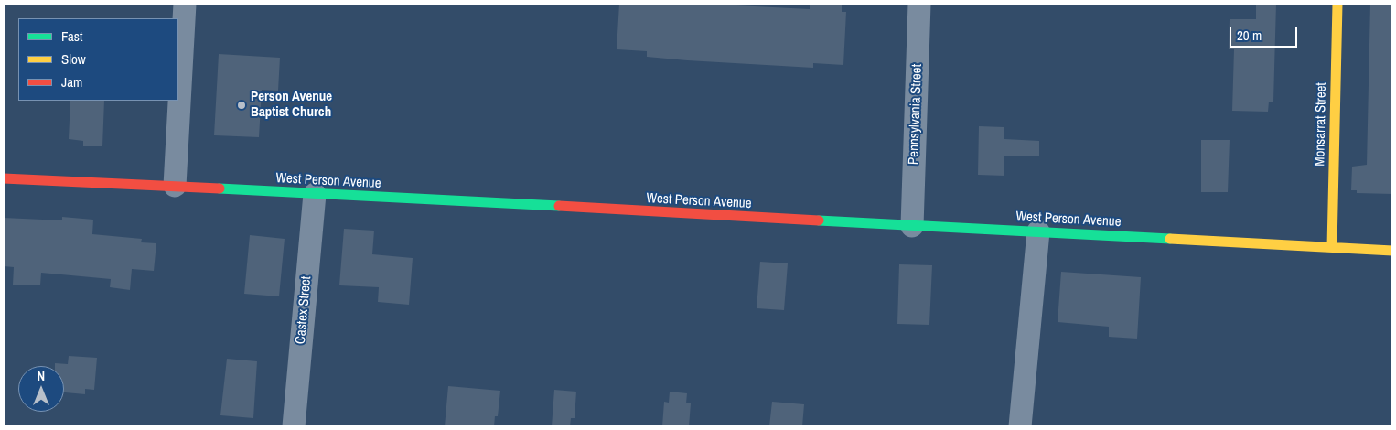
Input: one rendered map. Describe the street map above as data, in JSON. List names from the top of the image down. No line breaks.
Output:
{"streets":{"street":["Pennsylvania Street","Monsarrat Street","West Person Avenue","Castex Street"]},"crossings":[["Pennsylvania Street","West Person Avenue"],["Monsarrat Street","West Person Avenue"],["West Person Avenue","Castex Street"]],"places":["Person Avenue Baptist Church"],"legend":["Fast","Slow","Jam"],"scale_bar":"20 m","north":"top"}
